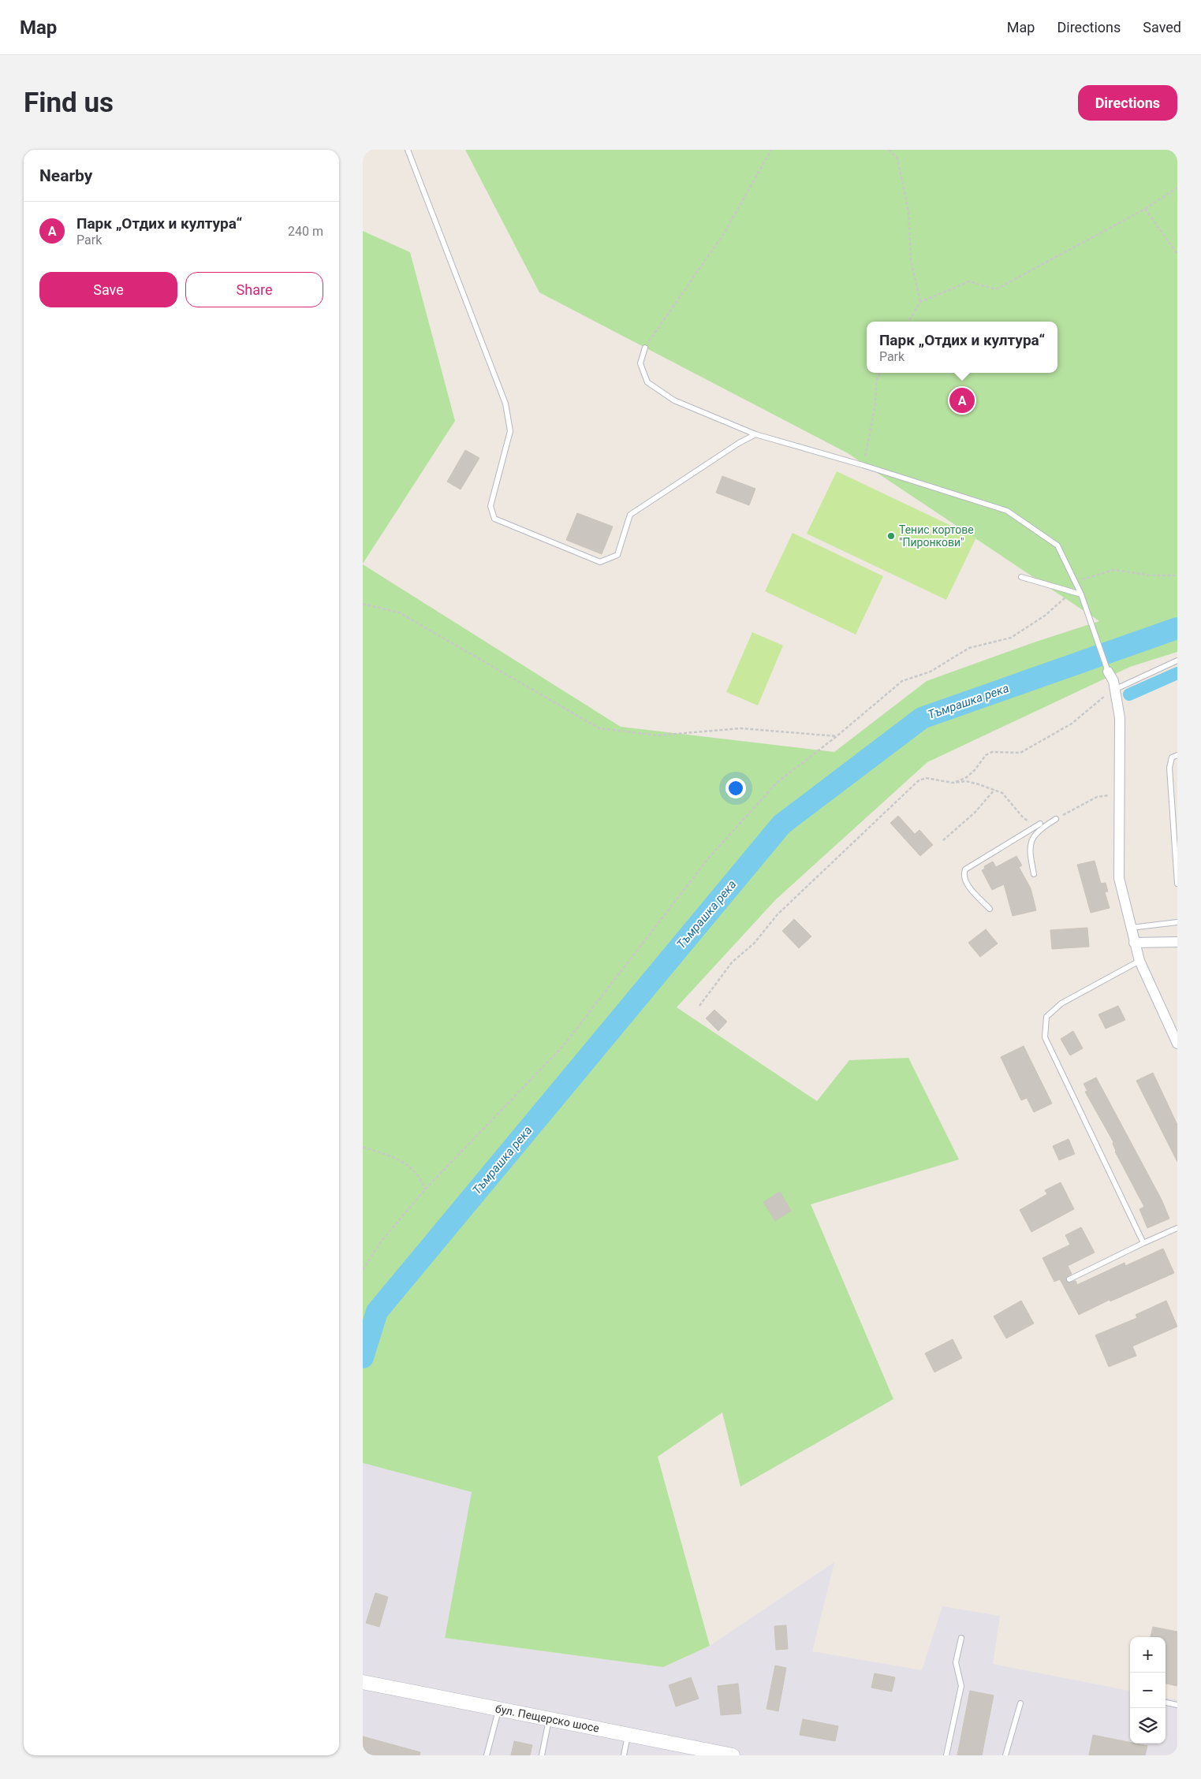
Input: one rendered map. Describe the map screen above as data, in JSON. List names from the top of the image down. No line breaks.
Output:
{"streets":{"main road":["бул. Пещерско шосе"]},"water":["Тъмрашка река"],"places":["Тенис кортове \"Пиронкови\""],"page":{"header":"Map","nav":["Map","Directions","Saved"],"buttons":["Directions",["Save","Share"]],"title":"Find us","heading":"Nearby","list":[{"mark":"A","name":"Парк „Отдих и култура“","note":"Park","value":"240 m"}],"popup":["Парк „Отдих и култура“","Park"],"pins":"A","map_buttons":["+","−"]}}
